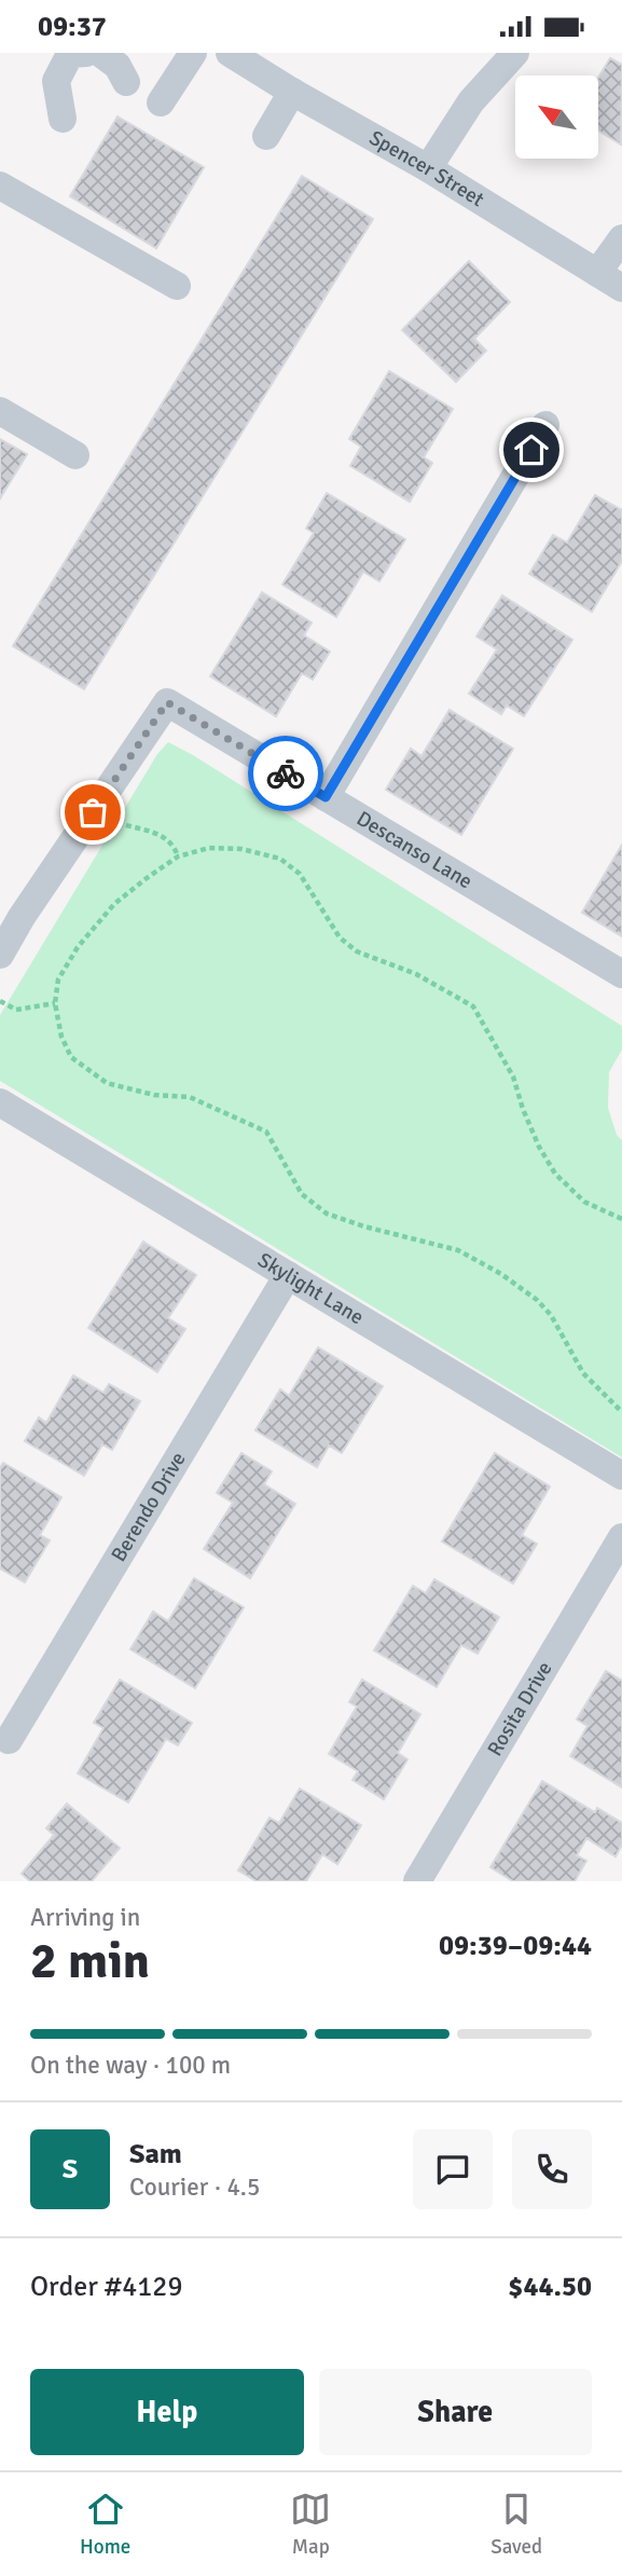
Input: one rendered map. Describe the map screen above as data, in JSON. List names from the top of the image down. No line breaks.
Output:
{"streets":{"street":["Spencer Street","Descanso Lane","Skylight Lane","Berendo Drive","Rosita Drive"]},"crossings":[["Skylight Lane","Berendo Drive"]],"north":"top left","page":{"status":"09:37","heading":["2 min","Arriving in","09:39–09:44"],"panel":["Sam","Courier · 4.5","Order #4129","$44.50"],"bar":"On the way · 100 m","round":"S","buttons":["Help","Share"],"tabs":["Home","Map","Saved"]}}
